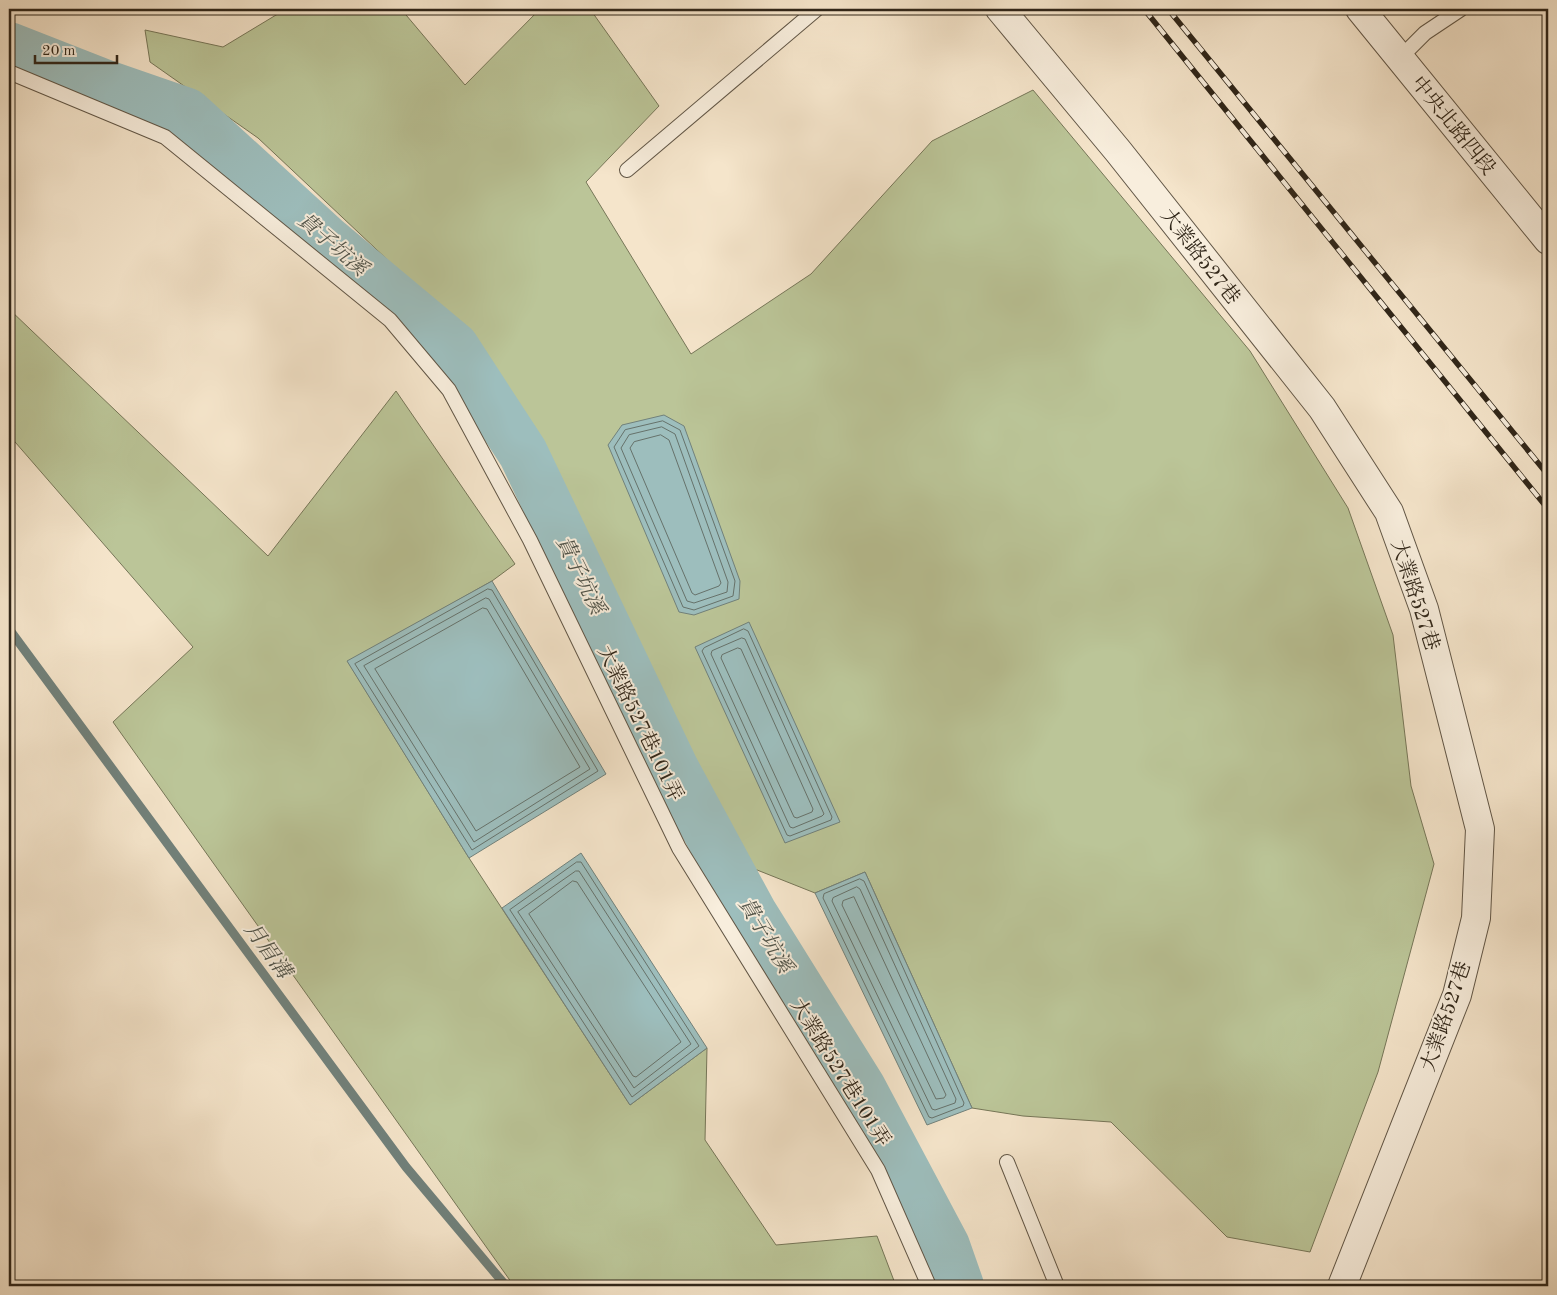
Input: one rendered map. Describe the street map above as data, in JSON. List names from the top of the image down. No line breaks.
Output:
{"streets":{"street":["中央北路四段","大業路527巷"],"lane":["大業路527巷101弄"]},"water":["貴子坑溪","月眉溝"],"scale_bar":"20 m"}
